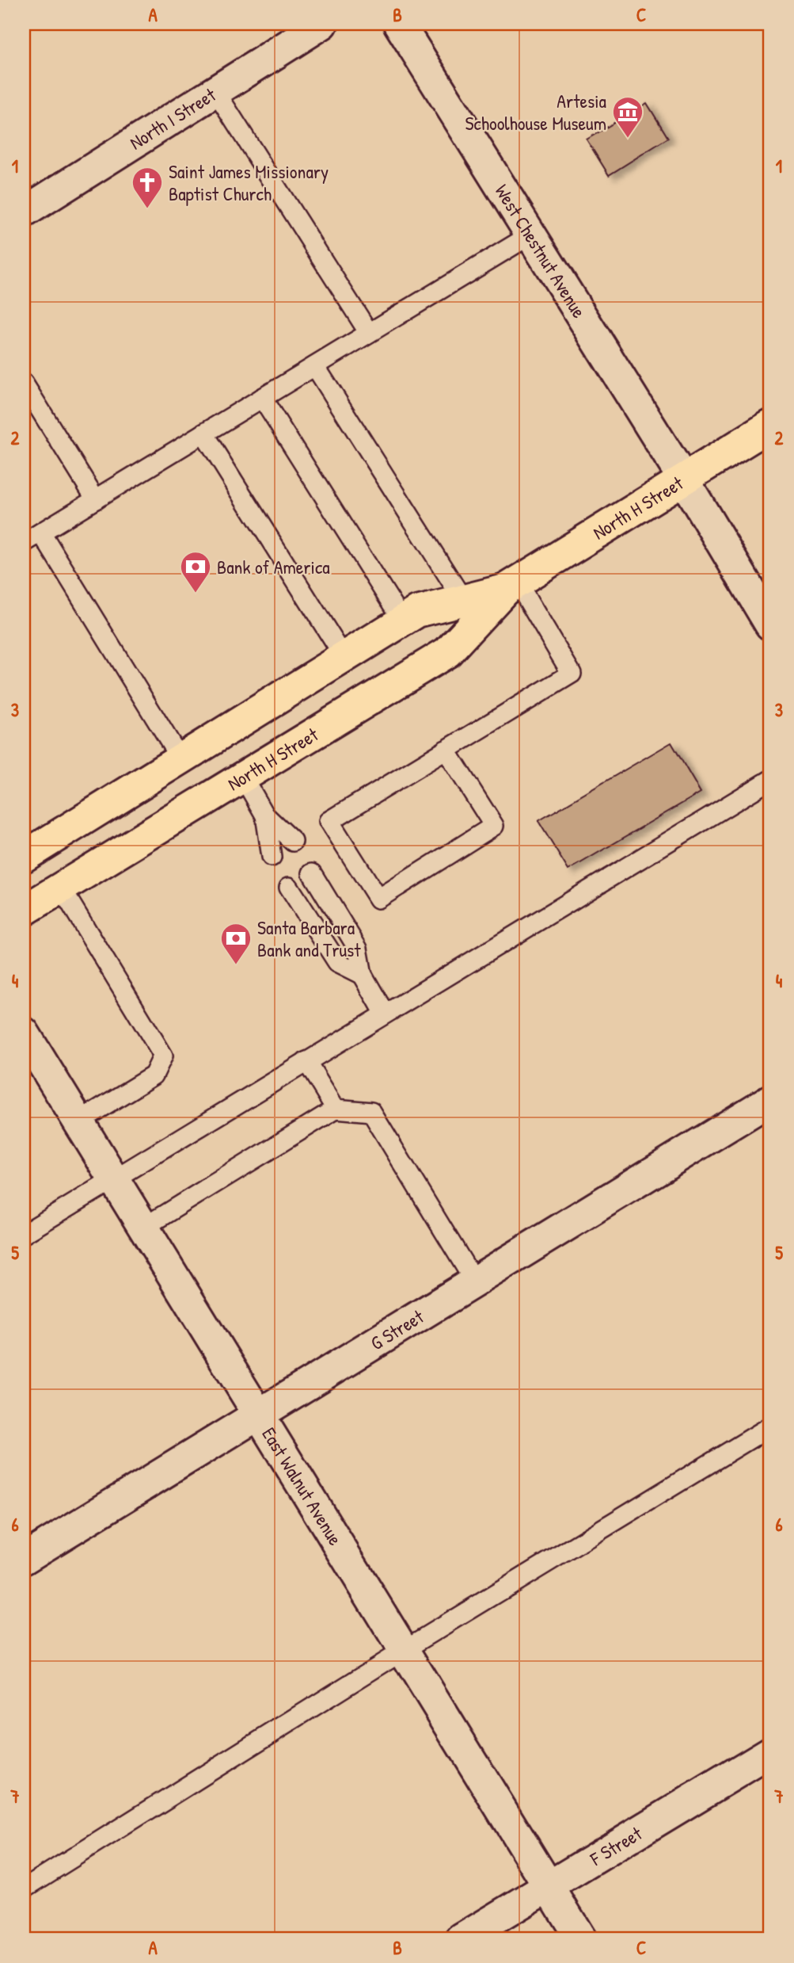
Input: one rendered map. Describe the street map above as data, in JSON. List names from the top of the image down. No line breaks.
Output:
{"streets":{"highway":["North H Street"],"street":["North I Street","West Chestnut Avenue","G Street","East Walnut Avenue","F Street"]},"crossings":[["West Chestnut Avenue","North H Street"],["G Street","East Walnut Avenue"],["East Walnut Avenue","F Street"]],"places":{"museum":["Artesia Schoolhouse Museum"],"church":["Saint James Missionary Baptist Church"],"bank":["Bank of America","Santa Barbara Bank and Trust"]},"grid":{"columns":["A","B","C"],"rows":["1","2","3","4","5","6","7"]}}
